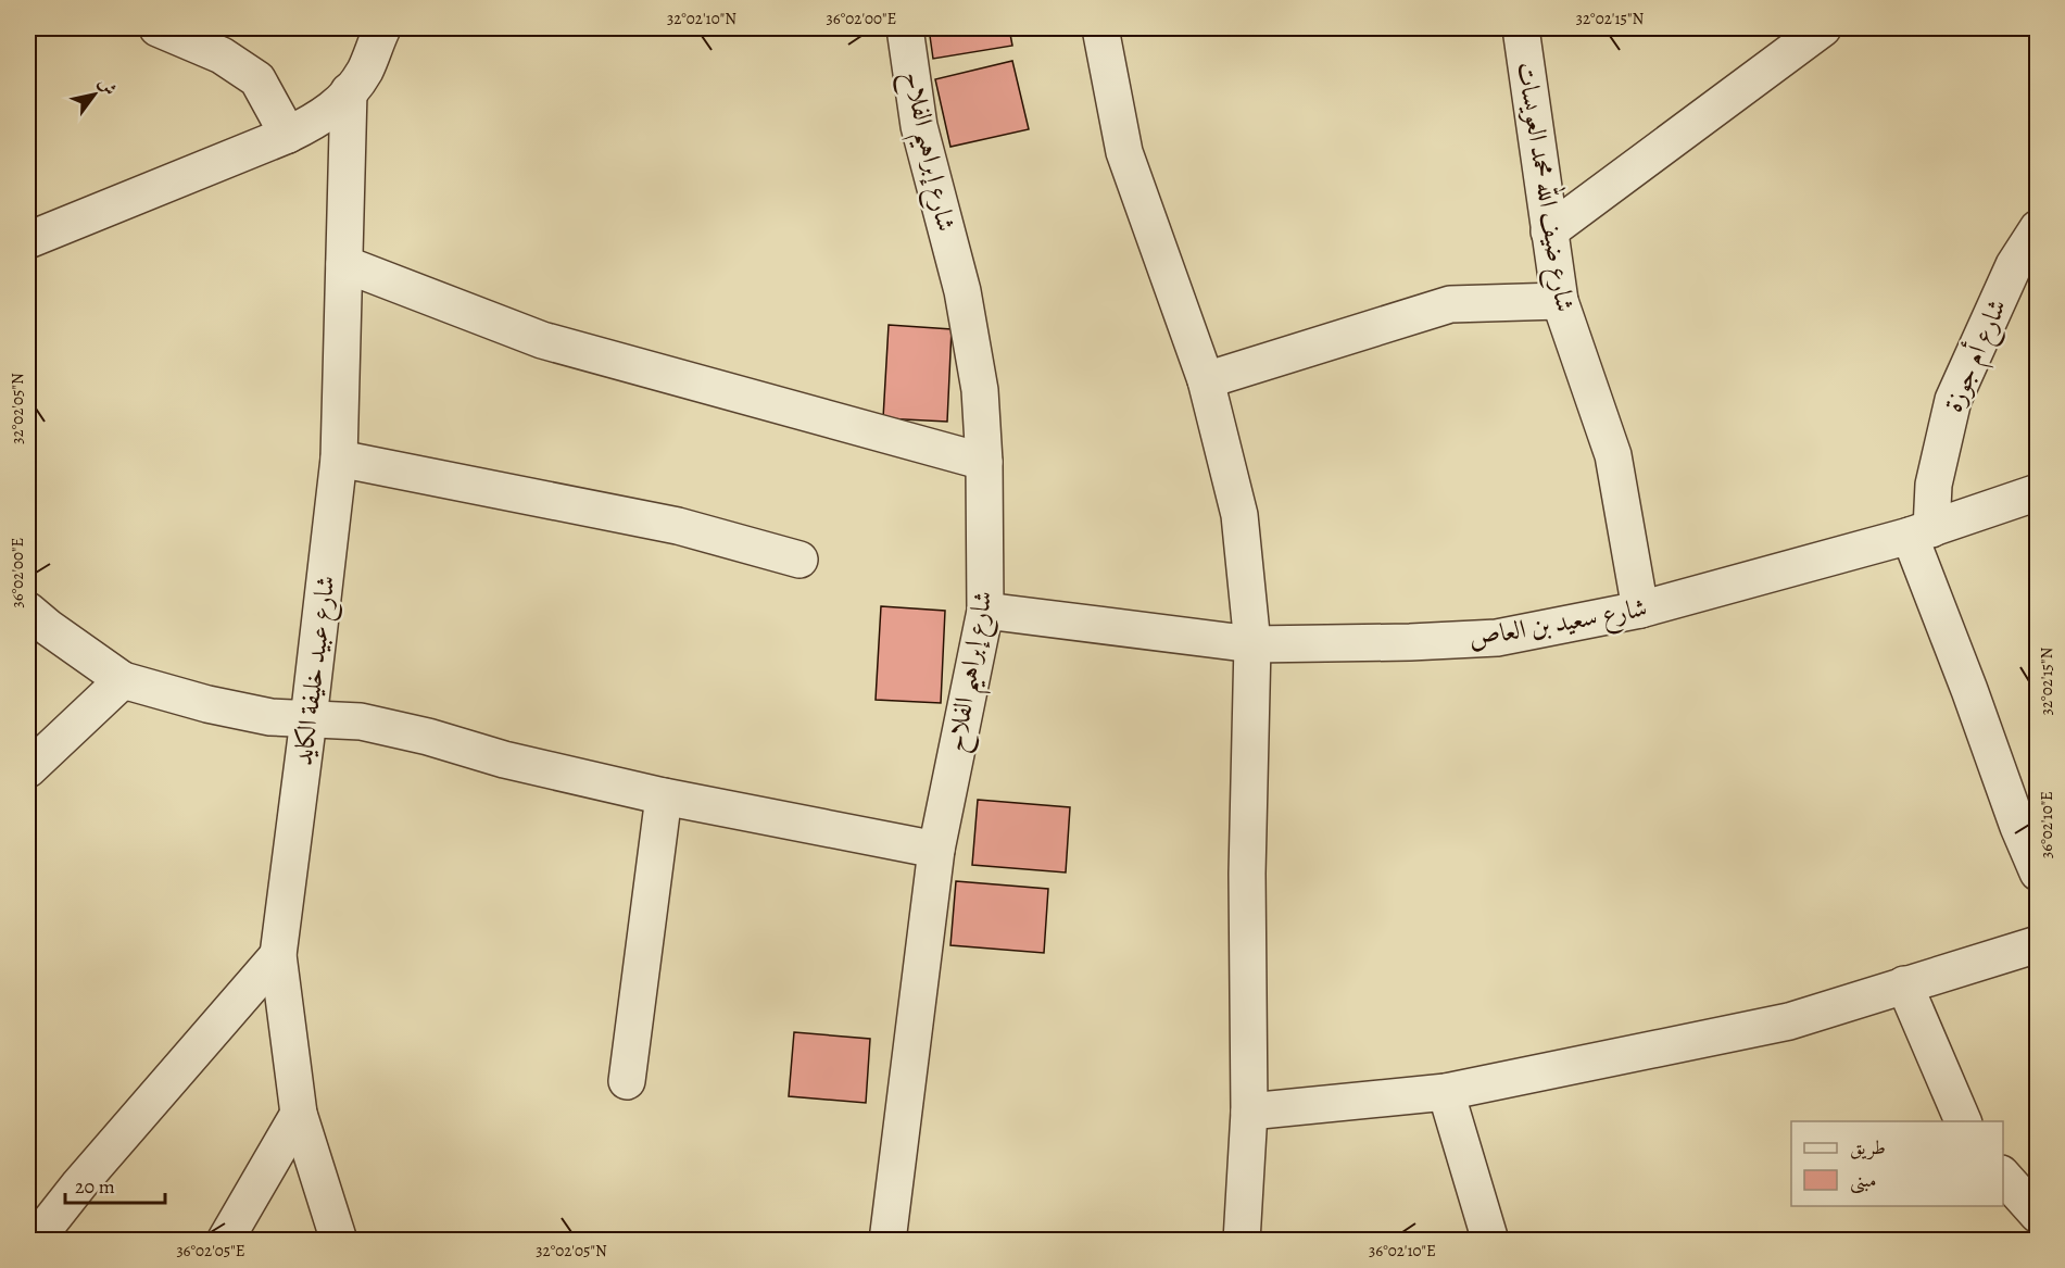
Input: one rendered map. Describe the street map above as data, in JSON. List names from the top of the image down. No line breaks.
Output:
{"streets":{"street":["شارع إبراهيم الفلاح","شارع ضيف الله محمد العويسات","شارع أم جوزة","شارع سعيد بن العاص","شارع عبيد خليفة الكايد"]},"crossings":[["شارع إبراهيم الفلاح","شارع سعيد بن العاص"],["شارع ضيف الله محمد العويسات","شارع سعيد بن العاص"],["شارع أم جوزة","شارع سعيد بن العاص"]],"legend":["طريق","مبنى"],"scale_bar":"20 m","north":"top right","coordinates":["32°02'10\"N","36°02'00\"E","32°02'15\"N","32°02'05\"N","36°02'10\"E","36°02'05\"E"]}
